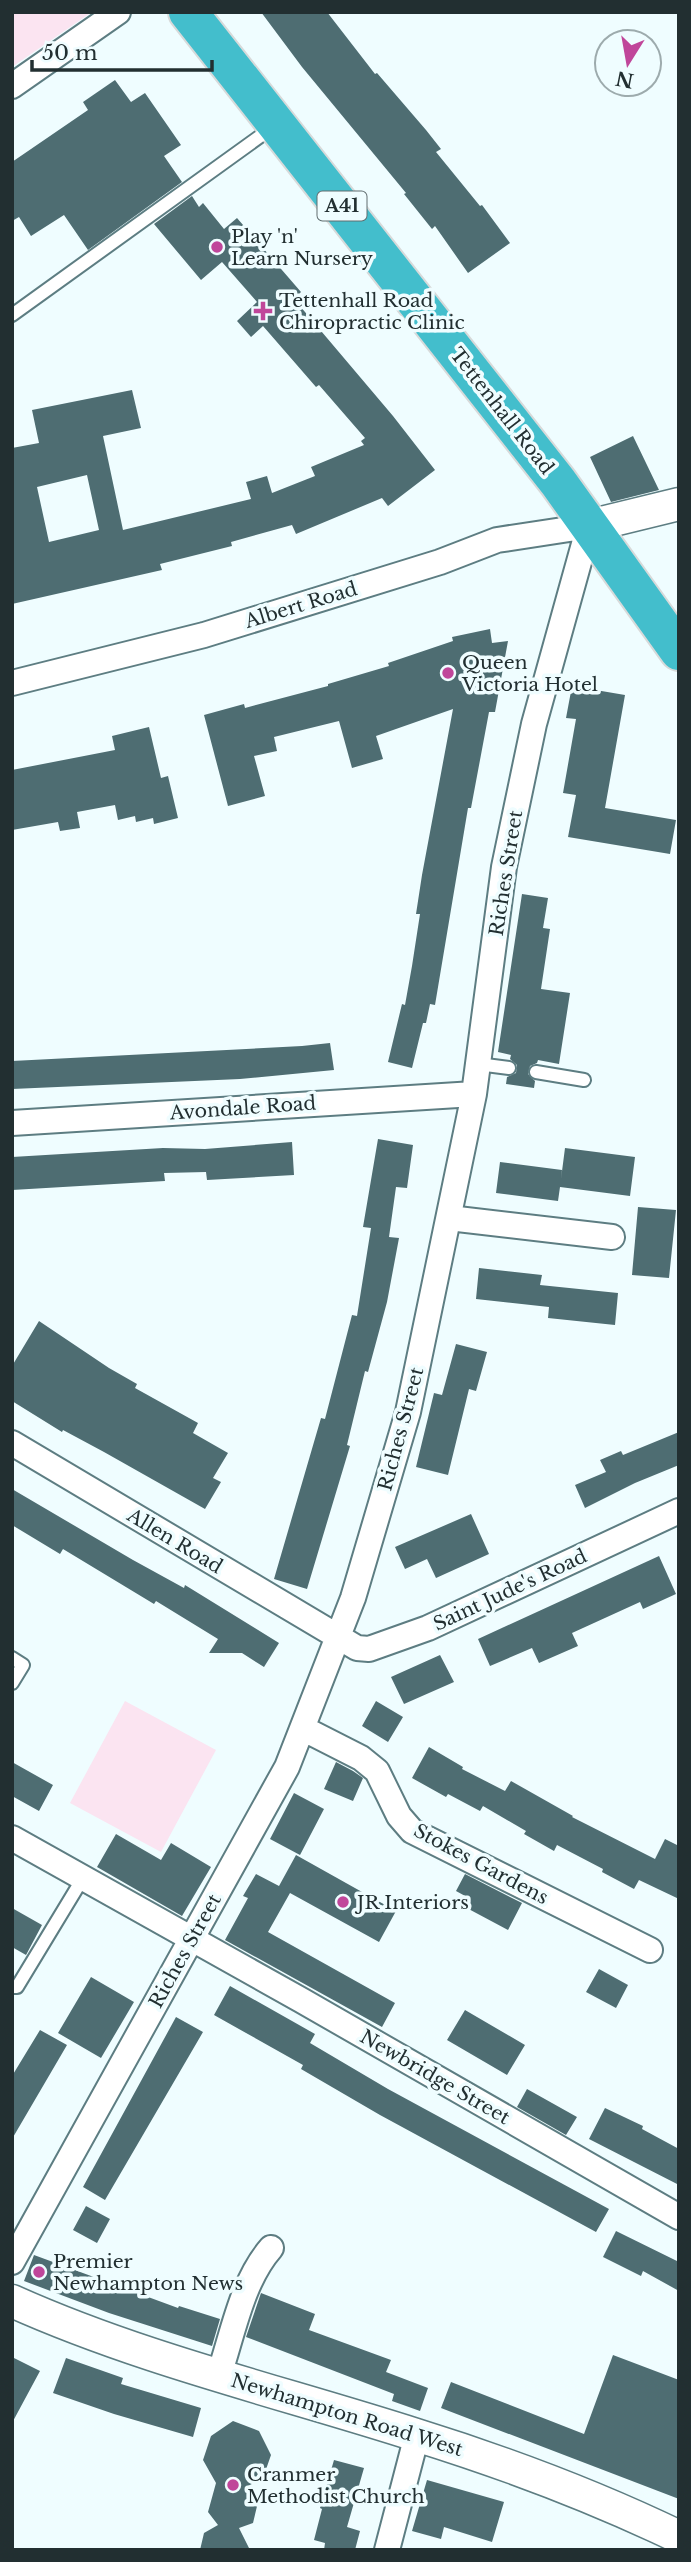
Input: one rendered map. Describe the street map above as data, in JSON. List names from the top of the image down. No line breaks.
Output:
{"streets":{"highway":["A41","Tettenhall Road"],"street":["Albert Road","Riches Street","Avondale Road","Allen Road","Saint Jude's Road","Stokes Gardens","Newbridge Street","Newhampton Road West"]},"crossings":[["Tettenhall Road","Albert Road"],["Tettenhall Road","Riches Street"],["Albert Road","Riches Street"],["Riches Street","Avondale Road"],["Riches Street","Allen Road"],["Riches Street","Saint Jude's Road"],["Riches Street","Stokes Gardens"],["Riches Street","Newbridge Street"],["Allen Road","Saint Jude's Road"]],"places":{"other":["Play 'n' Learn Nursery","Queen Victoria Hotel","JR Interiors","Premier Newhampton News","Cranmer Methodist Church"],"health":["Tettenhall Road Chiropractic Clinic"]},"scale_bar":"50 m","north":"bottom"}
